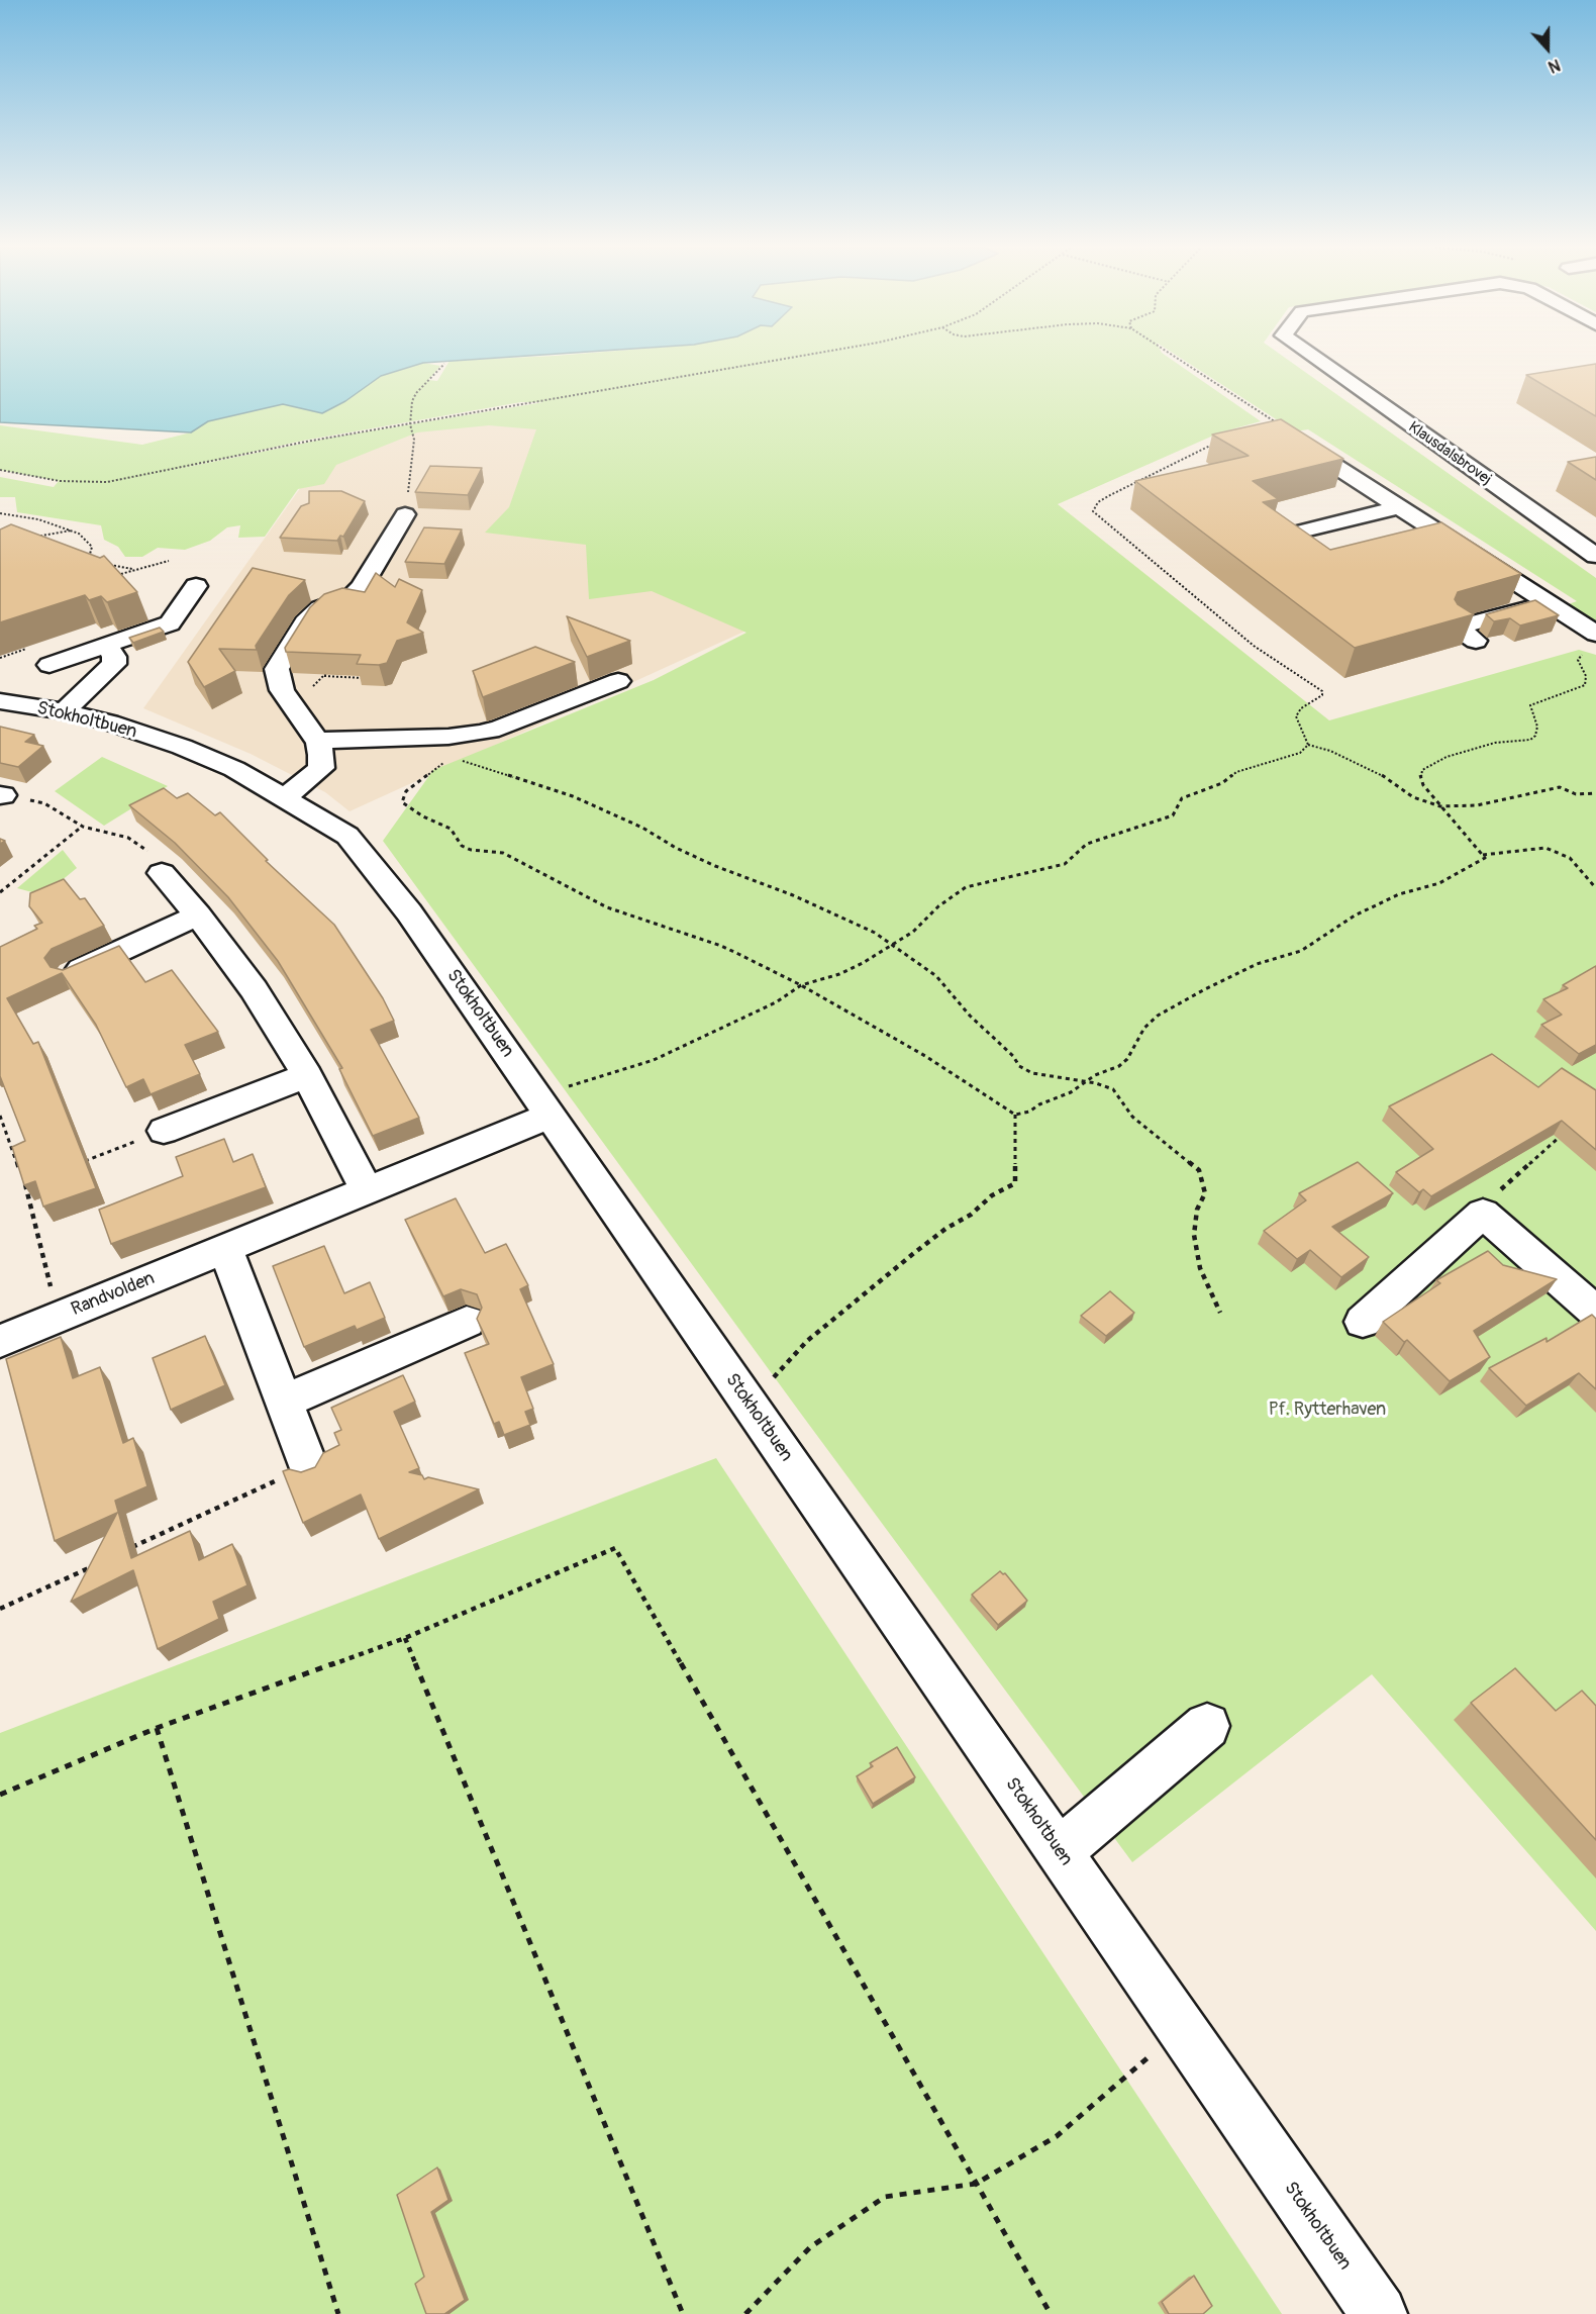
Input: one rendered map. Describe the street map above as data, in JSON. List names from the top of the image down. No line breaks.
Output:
{"streets":{"street":["Klausdalsbrovej","Stokholtbuen","Randvolden"]},"crossings":[["Stokholtbuen","Randvolden"]],"parks":["Pf. Rytterhaven"],"north":"bottom"}
